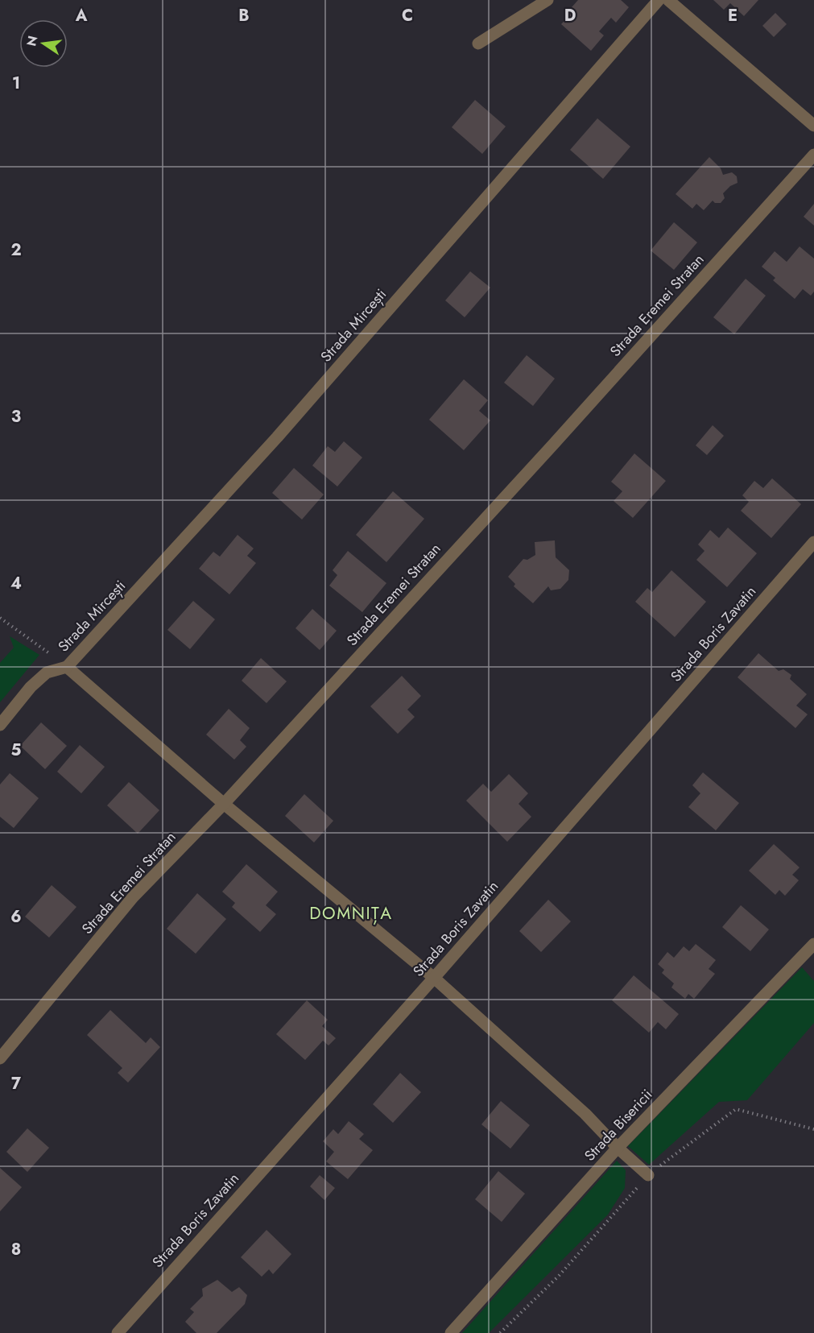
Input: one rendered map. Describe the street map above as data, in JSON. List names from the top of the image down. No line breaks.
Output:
{"streets":{"street":["Strada Eremei Stratan","Strada Mircești","Strada Boris Zavatin","Strada Bisericii"]},"districts":["DOMNIȚA"],"north":"left","grid":{"columns":["A","B","C","D","E"],"rows":["1","2","3","4","5","6","7","8"]}}
